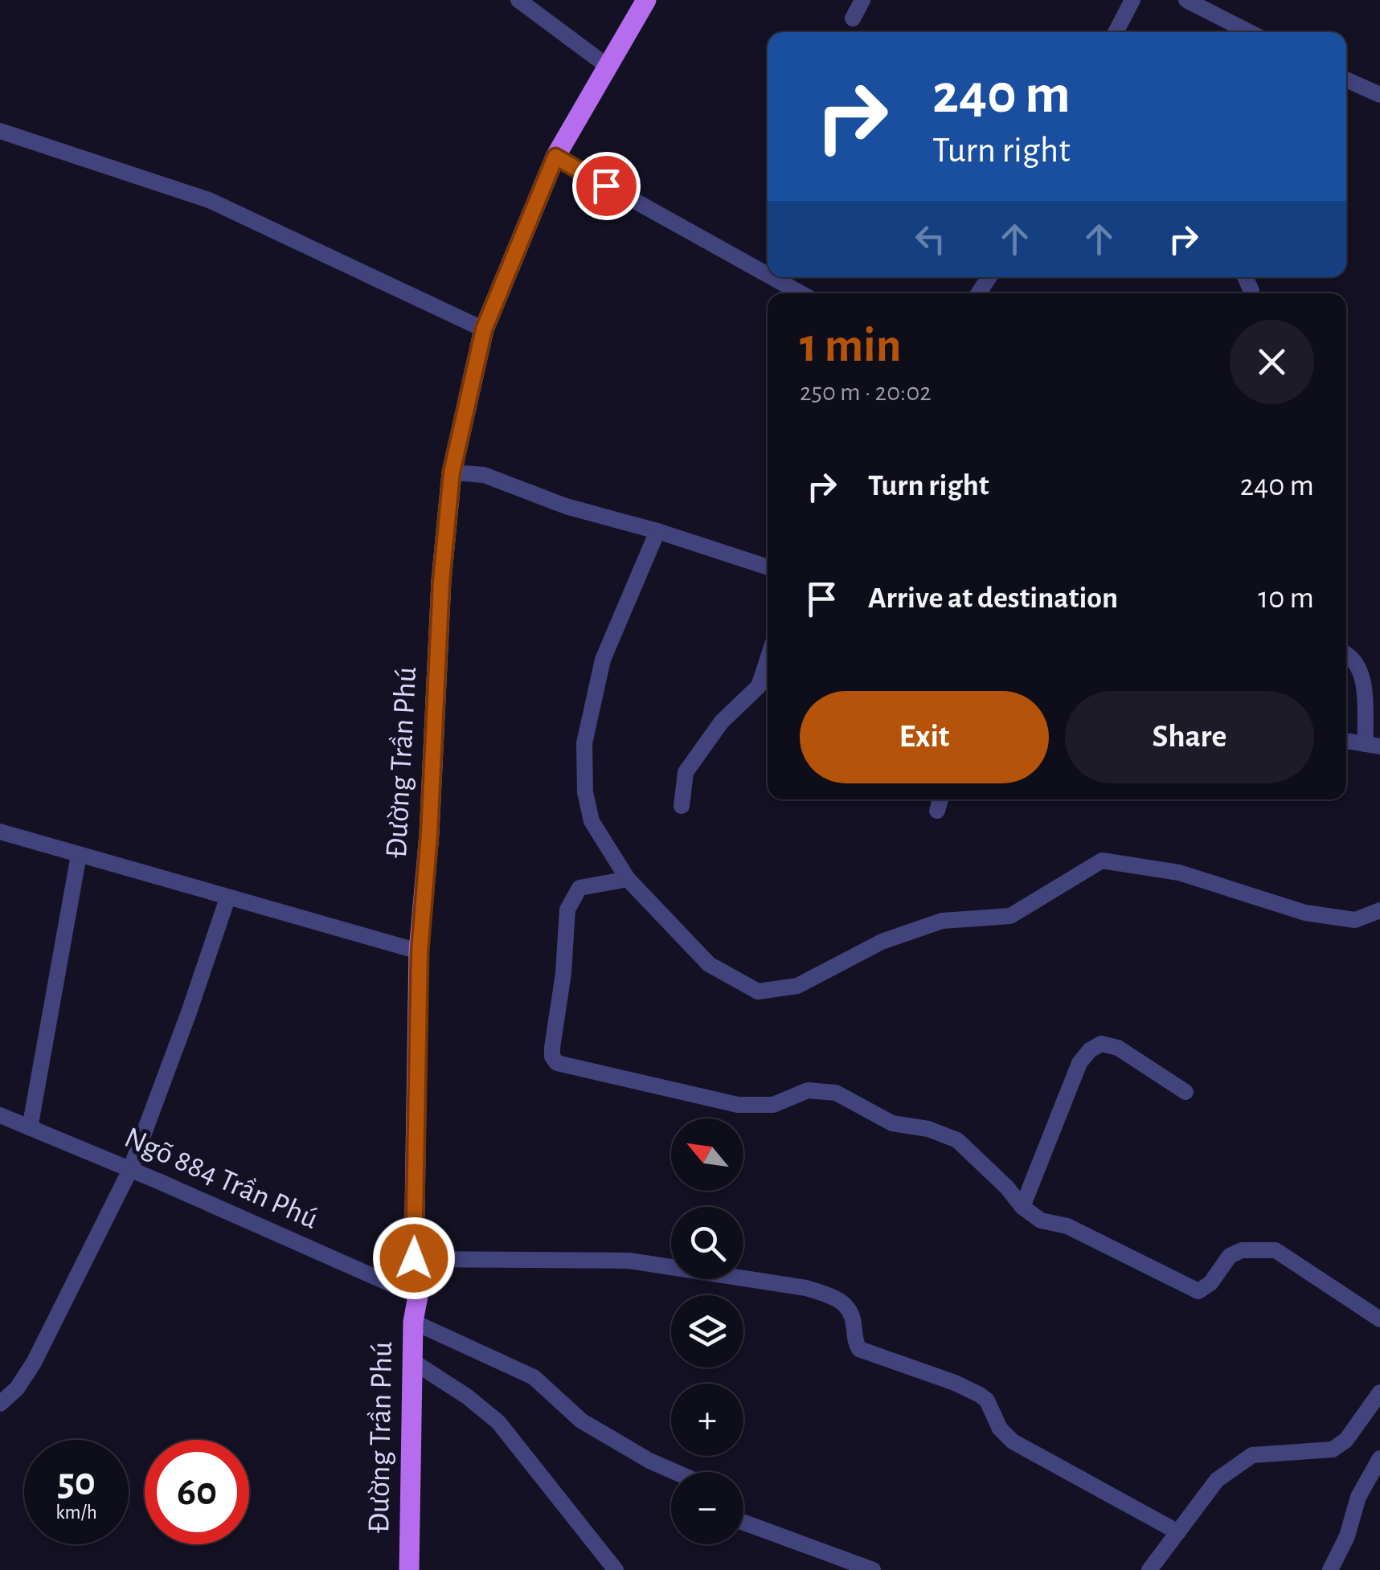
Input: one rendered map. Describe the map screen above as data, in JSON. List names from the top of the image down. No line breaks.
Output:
{"streets":{"main road":["Đường Trần Phú"],"street":["Ngõ 884 Trần Phú"]},"crossings":[["Đường Trần Phú","Ngõ 884 Trần Phú"]],"north":"top left","page":{"turn":["240 m","Turn right"],"heading":["1 min","250 m · 20:02"],"list":[{"name":"Turn right","value":"240 m"},{"name":"Arrive at destination","value":"10 m"}],"buttons":["Exit","Share"],"map_buttons":["+","−"],"speed":"50 km/h","limit":"60"}}
